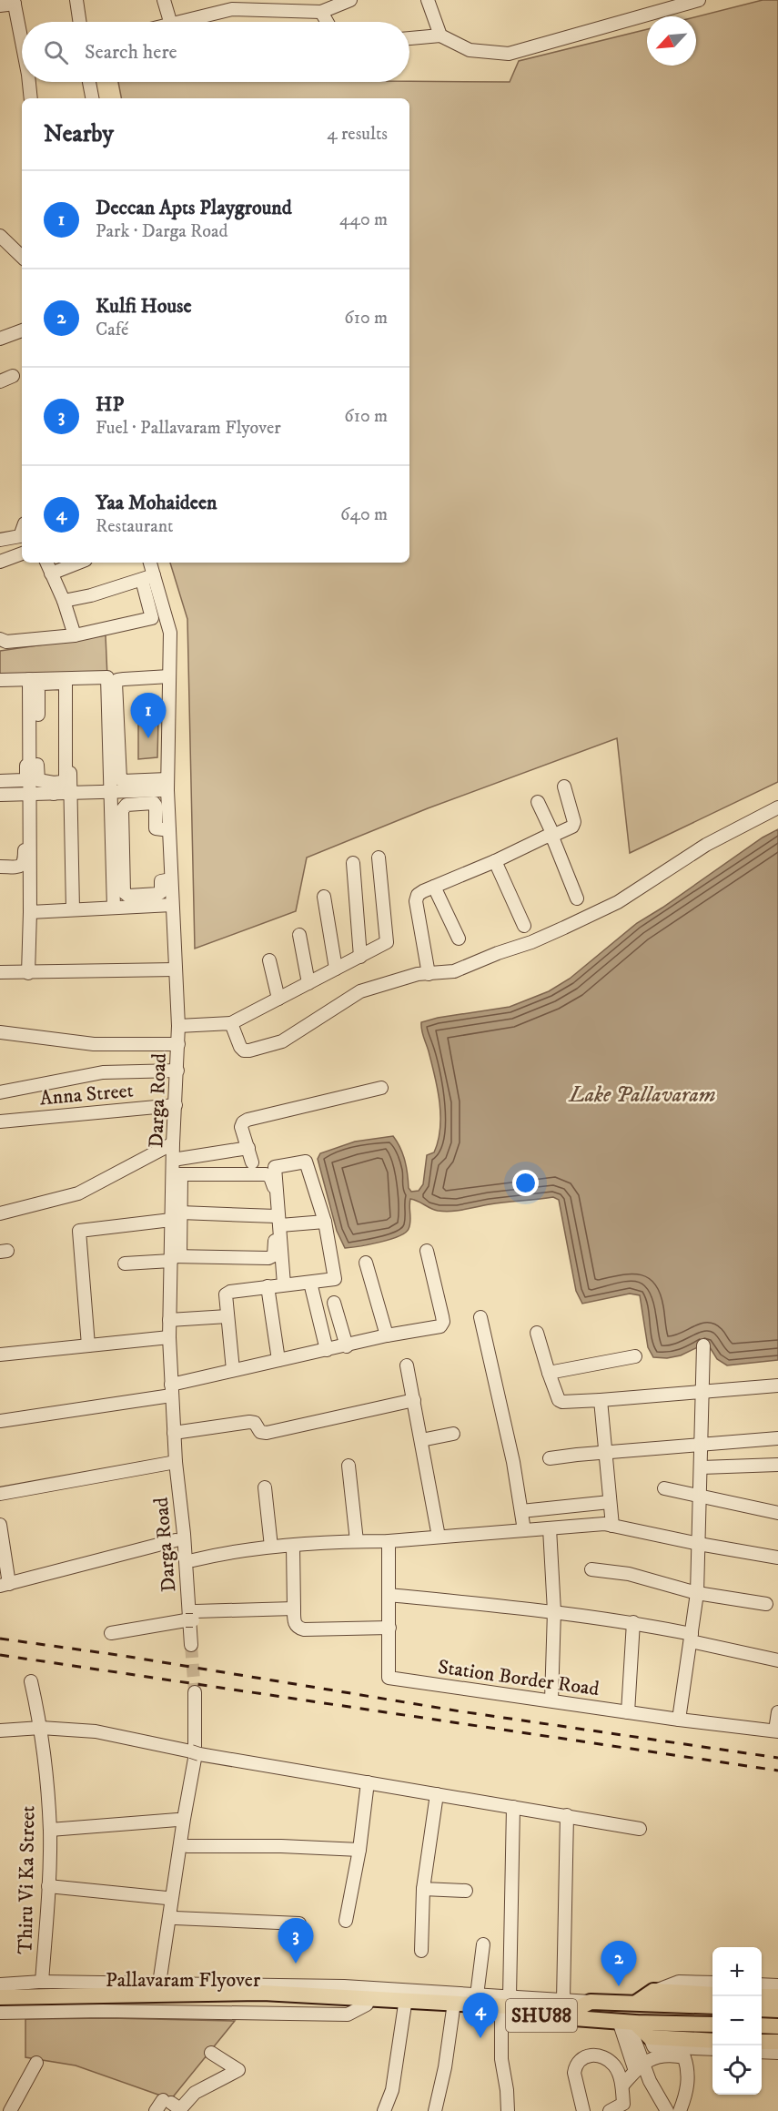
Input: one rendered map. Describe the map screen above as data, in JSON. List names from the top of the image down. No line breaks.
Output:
{"streets":{"main road":["Pallavaram Flyover","SHU88"],"street":["Anna Street","Darga Road","Station Border Road","Thiru Vi Ka Street"]},"crossings":[["Anna Street","Darga Road"],["Pallavaram Flyover","SHU88"]],"water":["Lake Pallavaram"],"north":"bottom left","page":{"search":"Search here","heading":["Nearby","4 results"],"list":[{"mark":"1","name":"Deccan Apts Playground","note":"Park · Darga Road","value":"440 m"},{"mark":"2","name":"Kulfi House","note":"Café","value":"610 m"},{"mark":"3","name":"HP","note":"Fuel · Pallavaram Flyover","value":"610 m"},{"mark":"4","name":"Yaa Mohaideen","note":"Restaurant","value":"640 m"}],"pins":["1","3","2","4"],"map_buttons":["+","−"]}}
